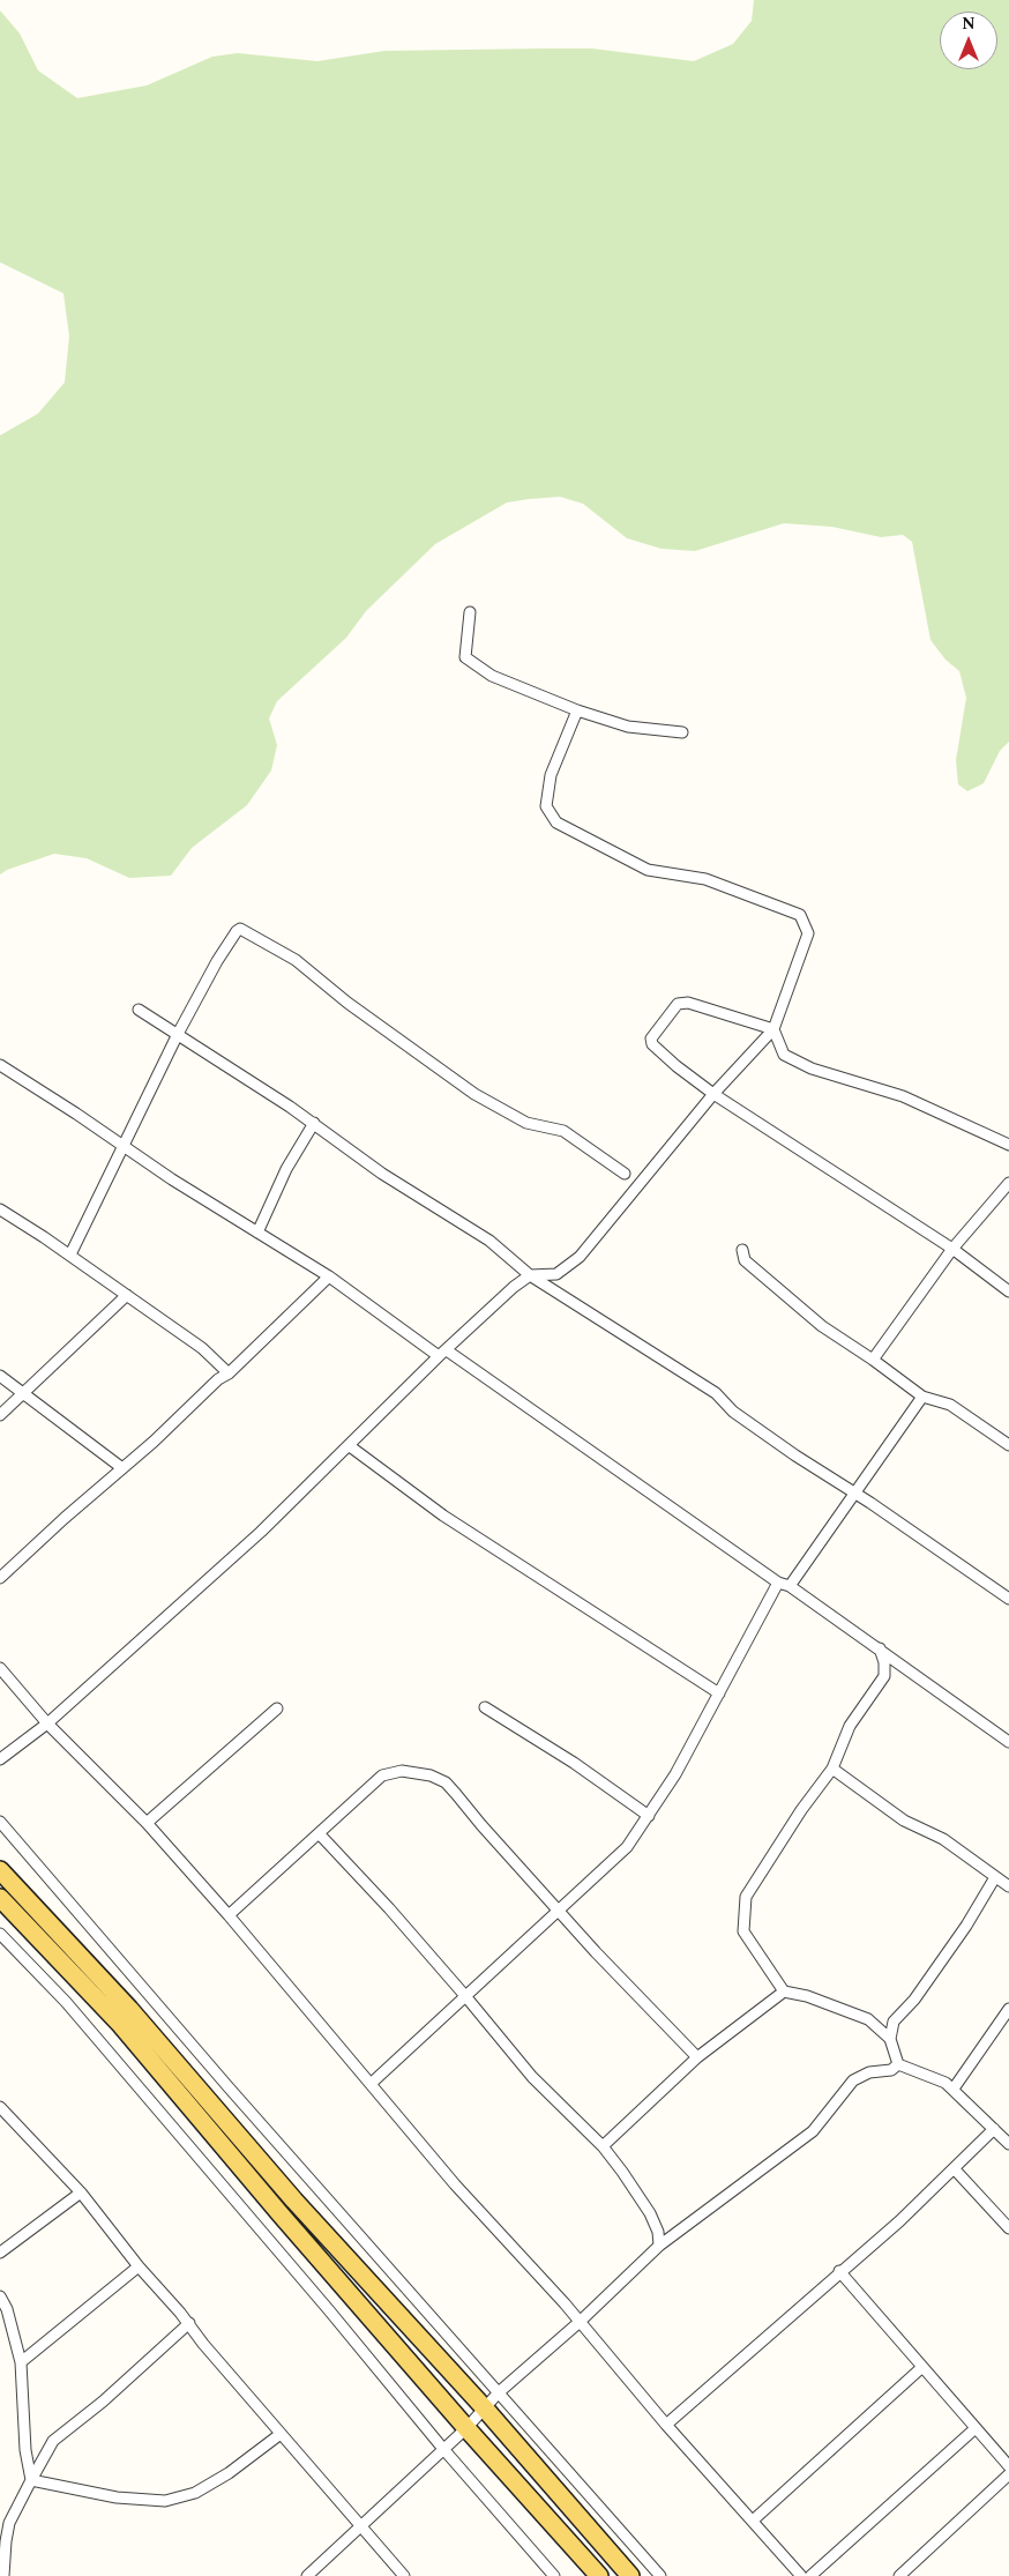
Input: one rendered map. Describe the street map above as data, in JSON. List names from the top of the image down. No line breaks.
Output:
{"north":"top"}
